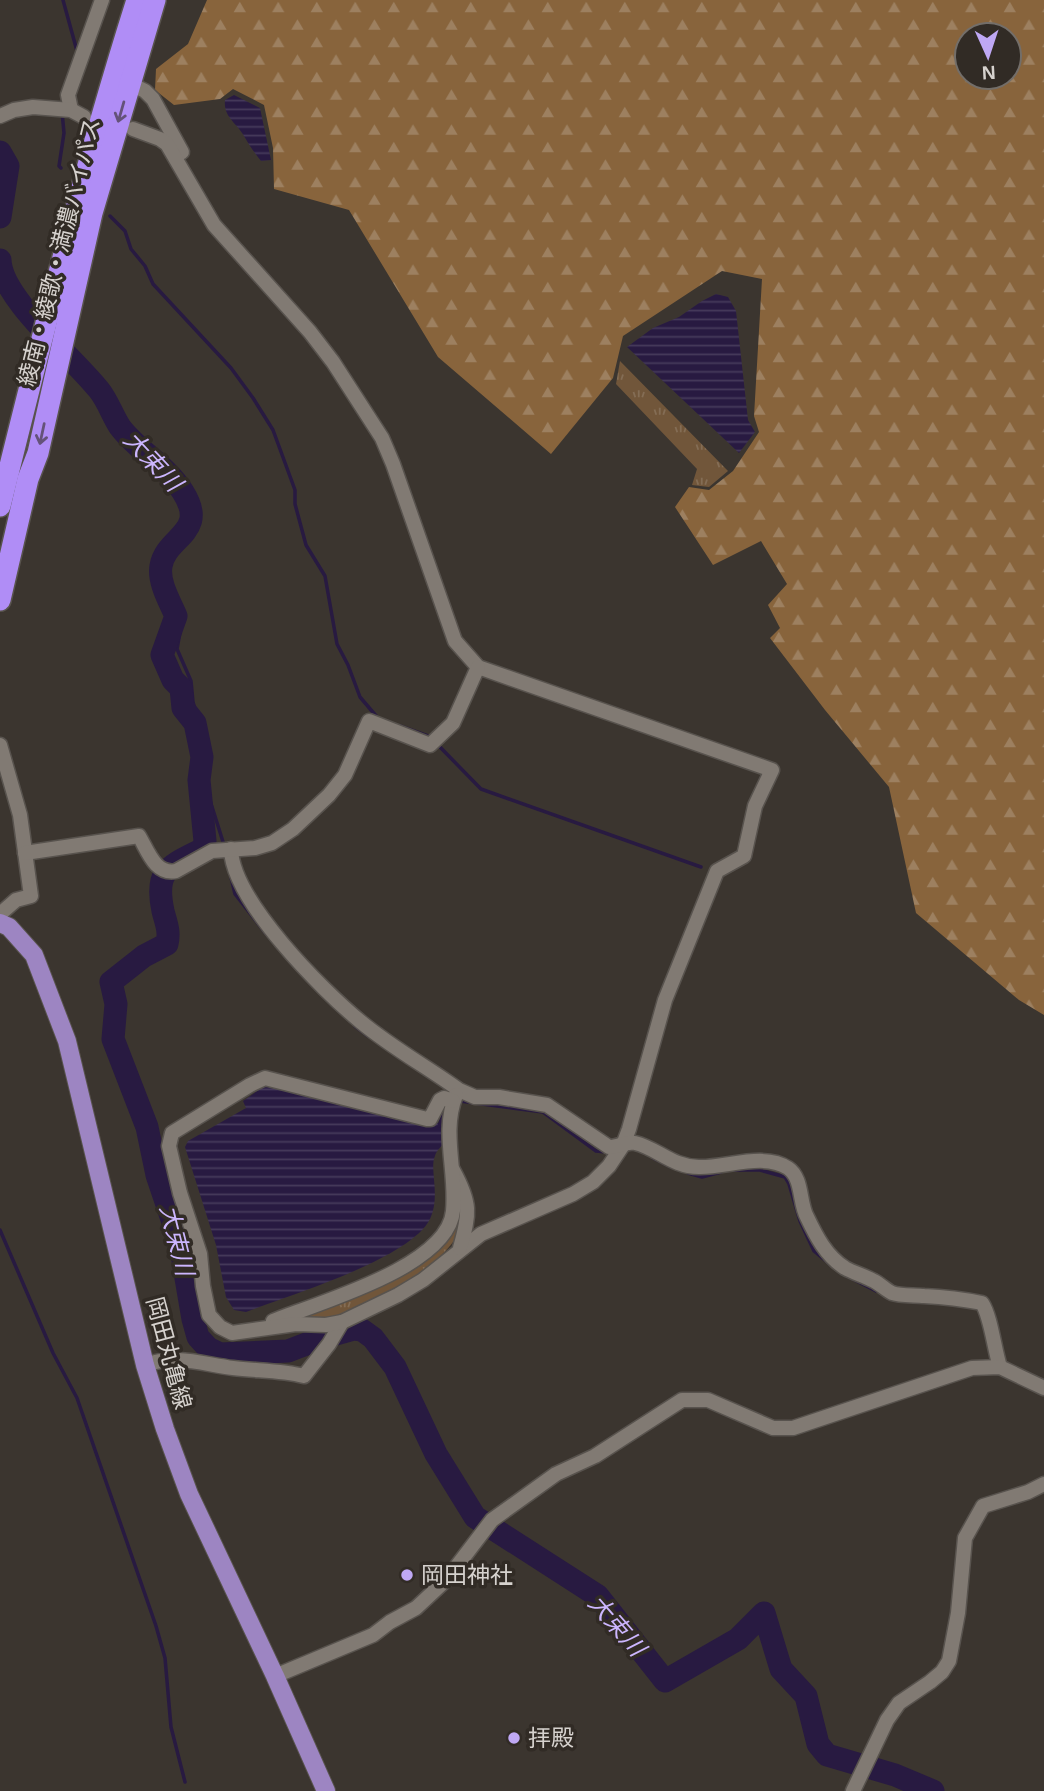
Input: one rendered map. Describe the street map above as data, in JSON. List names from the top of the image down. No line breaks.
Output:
{"streets":{"highway":["綾南・綾歌・満濃バイパス"],"main road":["岡田丸亀線"]},"water":["大束川"],"places":["岡田神社","拝殿"],"north":"bottom"}
